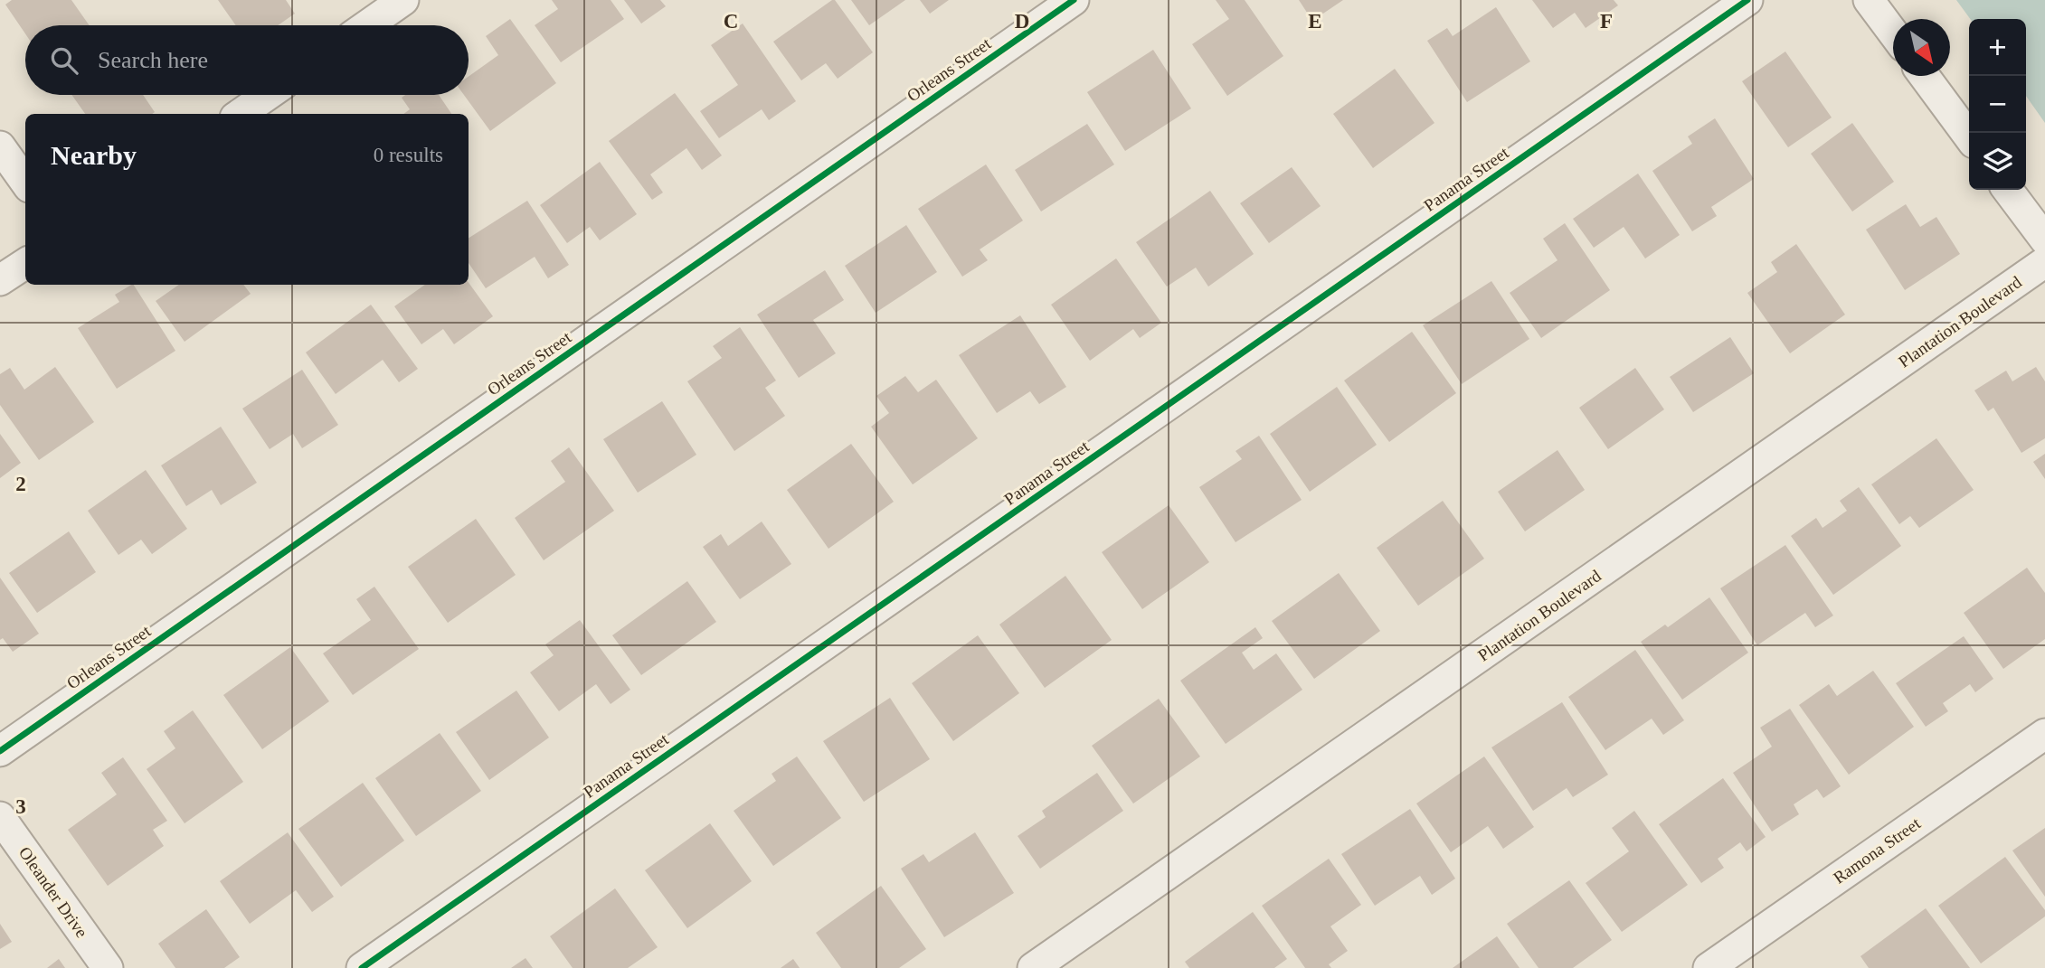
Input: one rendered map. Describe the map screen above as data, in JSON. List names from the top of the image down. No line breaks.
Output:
{"streets":{"street":["Orleans Street","Panama Street","Plantation Boulevard","Ramona Street","Oleander Drive"]},"north":"bottom right","page":{"map_buttons":["+","−"],"search":"Search here","heading":["Nearby","0 results"]},"grid":{"columns":["C","D","E","F"],"rows":["2","3"]}}
